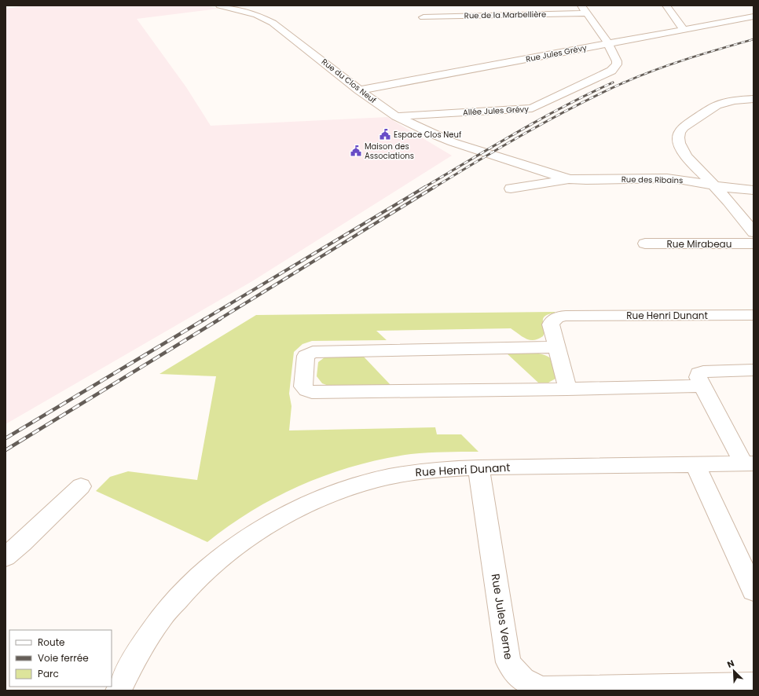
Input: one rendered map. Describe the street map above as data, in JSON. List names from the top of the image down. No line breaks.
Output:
{"streets":{"street":["Rue de la Marbellière","Rue Jules Grévy","Rue du Clos Neuf","Allée Jules Grévy","Rue des Ribains","Rue Mirabeau","Rue Henri Dunant","Rue Jules Verne"]},"crossings":[["Rue Jules Grévy","Rue du Clos Neuf"],["Rue Jules Grévy","Allée Jules Grévy"],["Rue du Clos Neuf","Allée Jules Grévy"],["Rue du Clos Neuf","Rue des Ribains"],["Rue Henri Dunant","Rue Jules Verne"]],"places":{"public building":["Espace Clos Neuf","Maison des Associations"]},"legend":["Route","Voie ferrée","Parc"],"north":"top left"}
